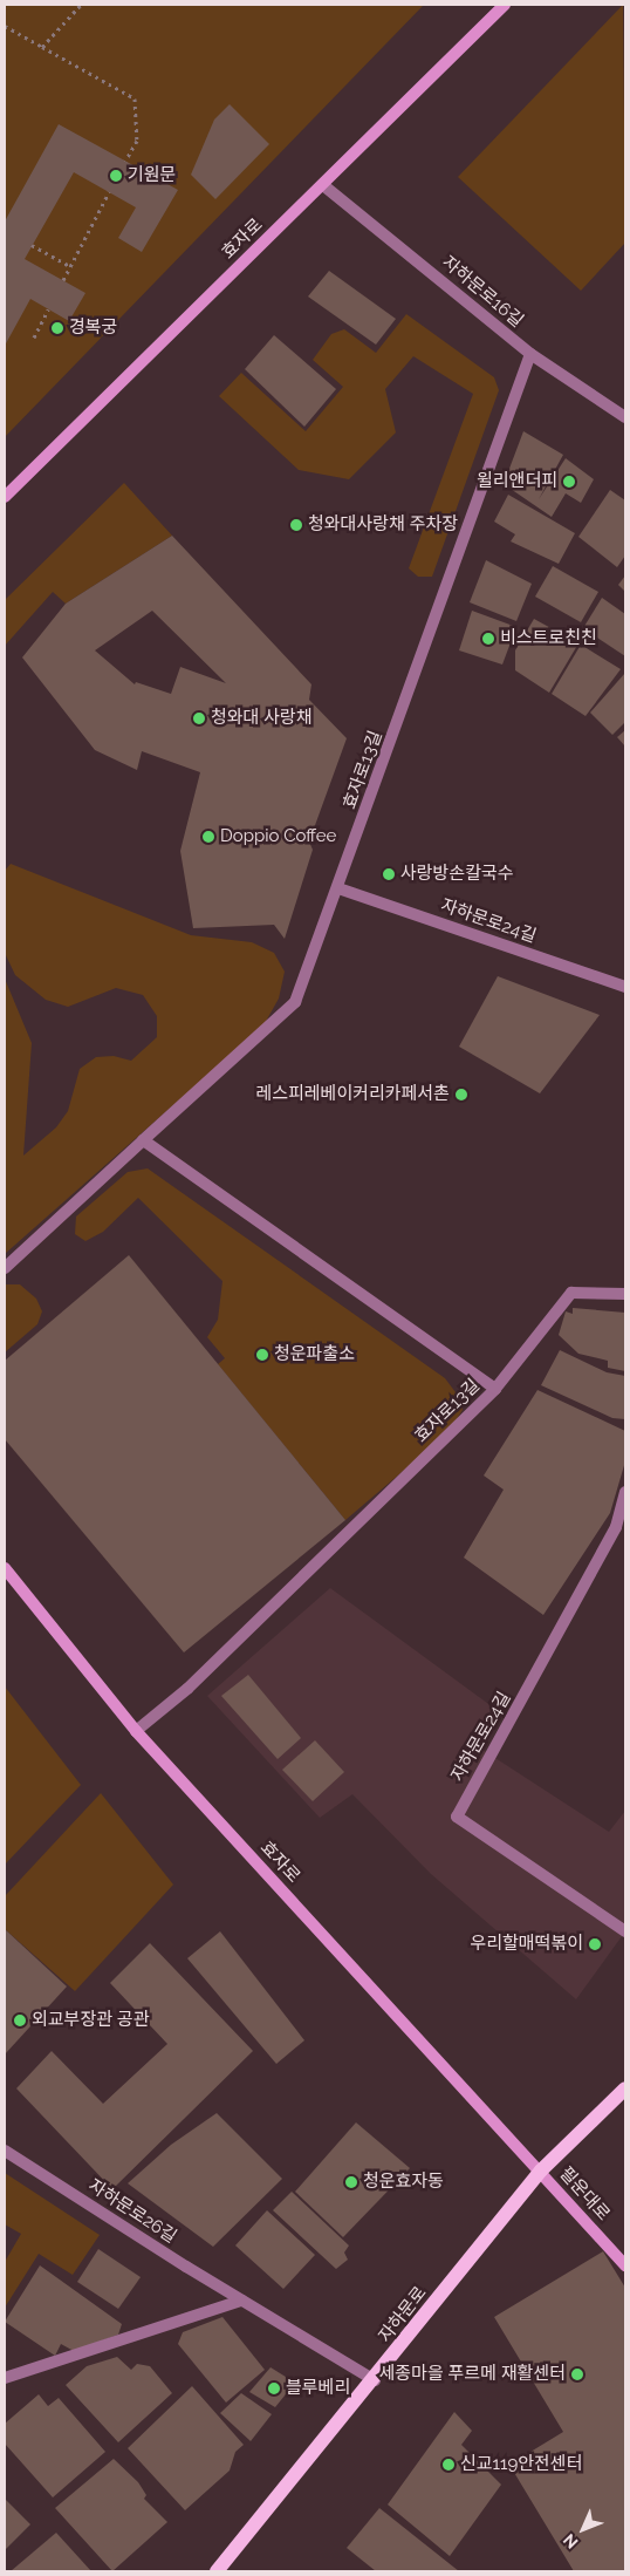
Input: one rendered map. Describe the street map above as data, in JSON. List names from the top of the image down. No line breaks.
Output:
{"streets":{"main road":["자하문로"],"street":["효자로","자하문로16길","효자로13길","자하문로24길","필운대로","자하문로26길"]},"crossings":[["효자로","자하문로16길"],["효자로","효자로13길"],["효자로","필운대로"],["효자로","자하문로"],["자하문로16길","효자로13길"],["효자로13길","자하문로24길"],["필운대로","자하문로"],["자하문로26길","자하문로"]],"places":["기원문","경복궁","윌리앤더피","청와대사랑채 주차장","비스트로친친","청와대 사랑채","Doppio Coffee","사랑방손칼국수","레스피레베이커리카페서촌","청운파출소","우리할매떡볶이","외교부장관 공관","청운효자동","세종마을 푸르메 재활센터","블루베리","신교119안전센터"],"north":"bottom left"}
